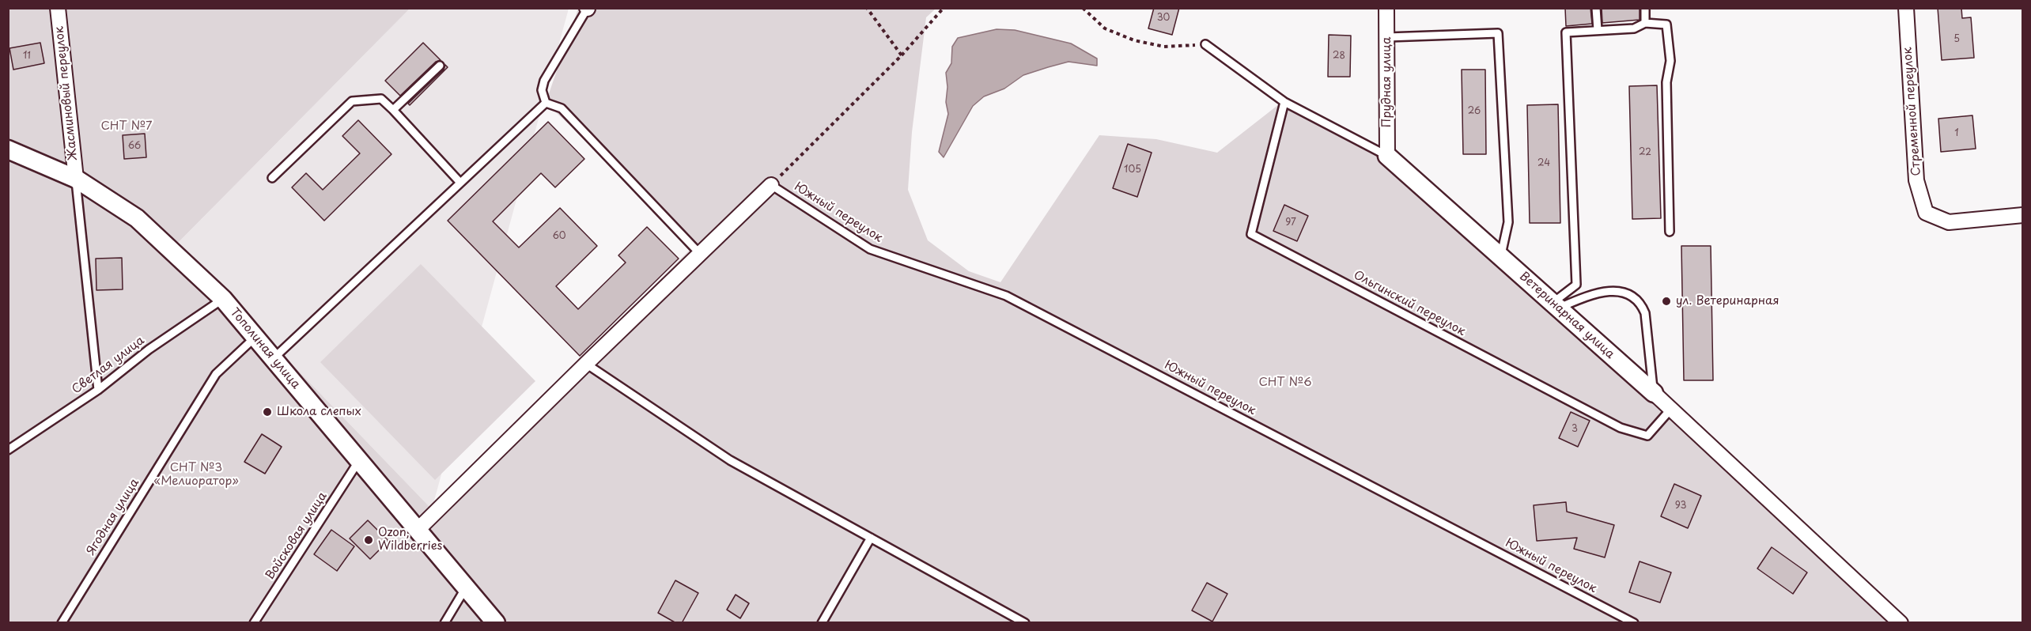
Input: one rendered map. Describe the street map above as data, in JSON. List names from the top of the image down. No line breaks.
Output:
{"streets":{"street":["Прудная улица","Жасминовый переулок","Стременной переулок","Ветеринарная улица","Тополиная улица"],"lane":["Южный переулок","Ольгинский переулок","Светлая улица","Ягодная улица","Войсковая улица"]},"crossings":[["Прудная улица","Ветеринарная улица"],["Жасминовый переулок","Тополиная улица"],["Ольгинский переулок","Ветеринарная улица"],["Тополиная улица","Светлая улица"],["Тополиная улица","Ягодная улица"],["Тополиная улица","Войсковая улица"]],"parks":["СНТ №7","СНТ №6","СНТ №3 «Мелиоратор»"],"places":["ул. Ветеринарная","Школа слепых","Ozon, Wildberries"],"house_numbers":["30","5","11","28","26","1","66","22","24","105","97","60","3","93"]}
